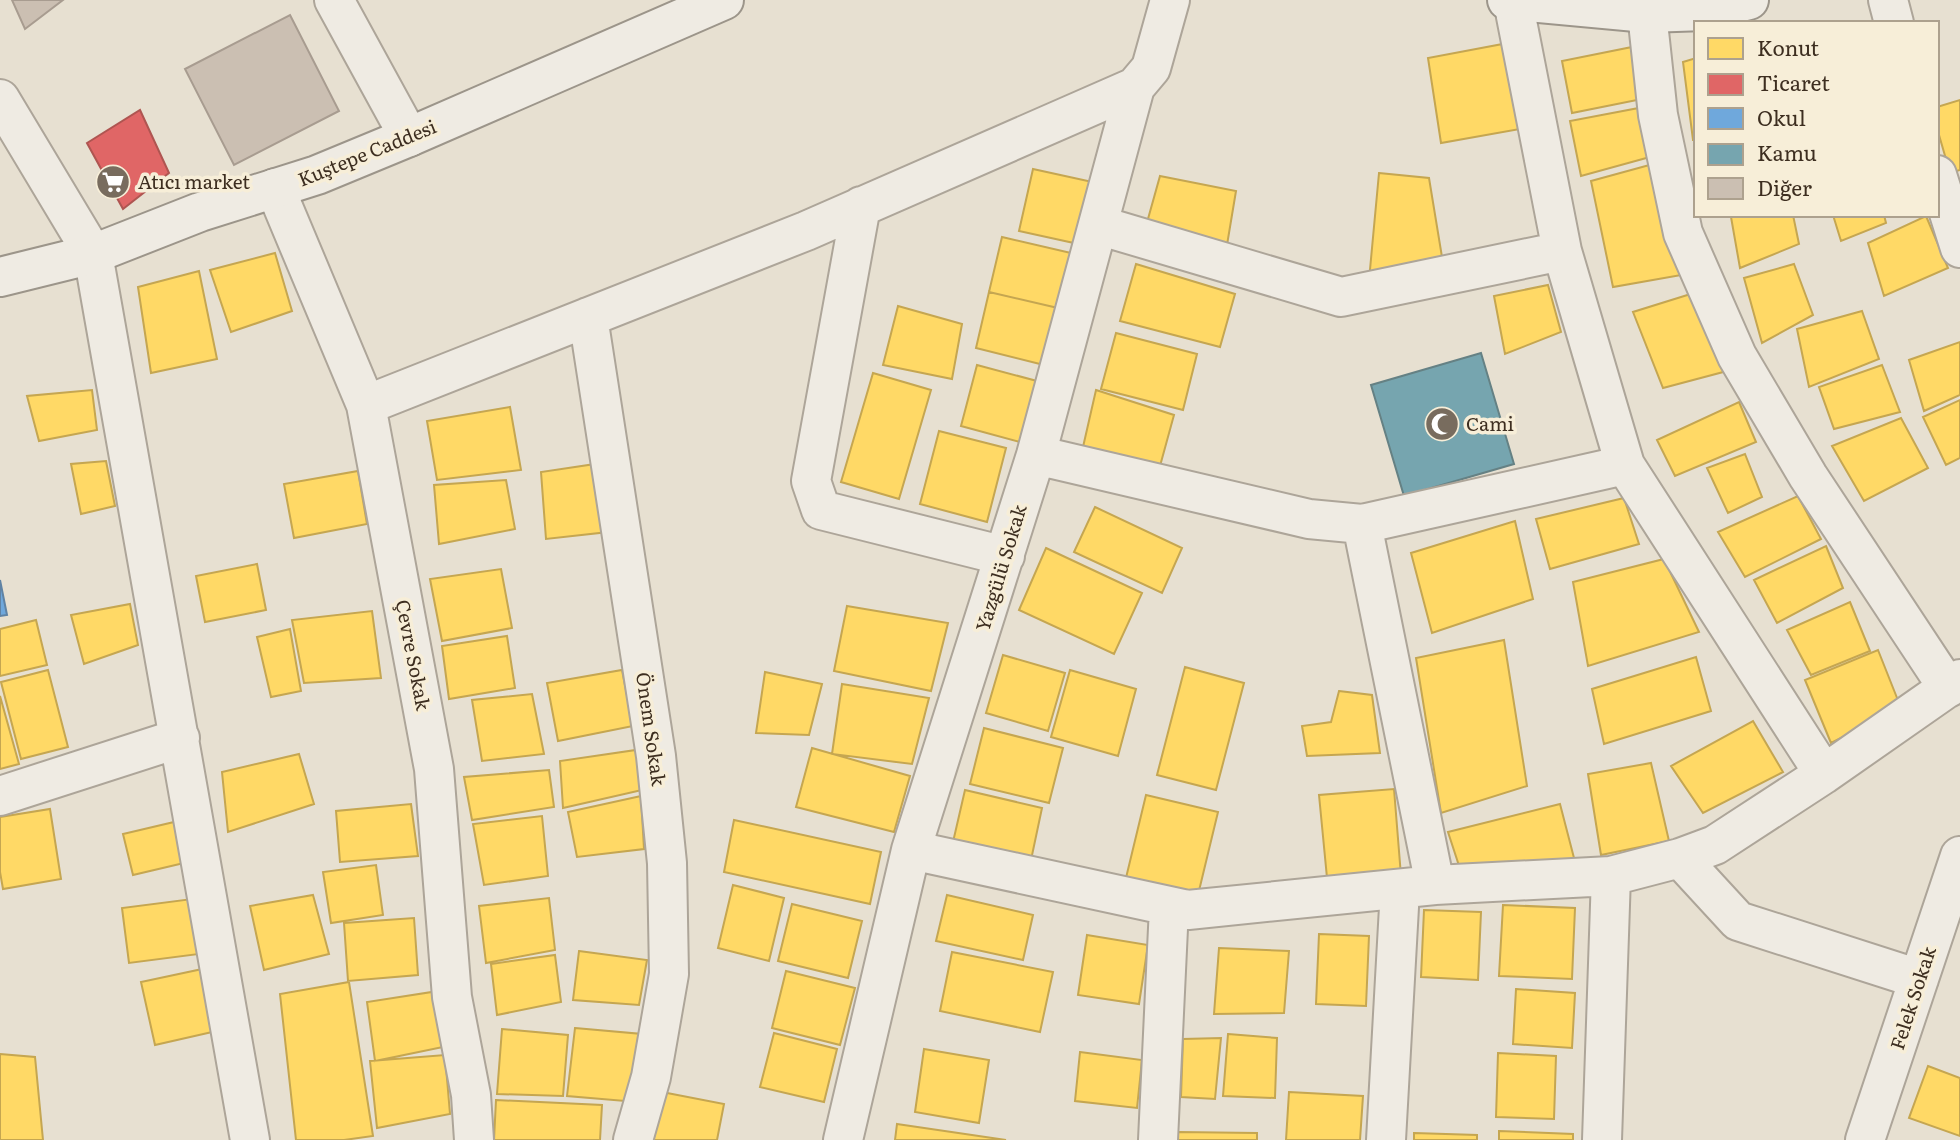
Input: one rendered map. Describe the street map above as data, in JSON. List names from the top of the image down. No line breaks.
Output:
{"streets":{"street":["Kuştepe Caddesi","Yazgülü Sokak","Çevre Sokak","Önem Sokak","Felek Sokak"]},"crossings":[["Kuştepe Caddesi","Çevre Sokak"]],"places":{"supermarket":["Atıcı market"],"mosque":["Cami"]},"legend":["Konut","Ticaret","Okul","Kamu","Diğer"]}
